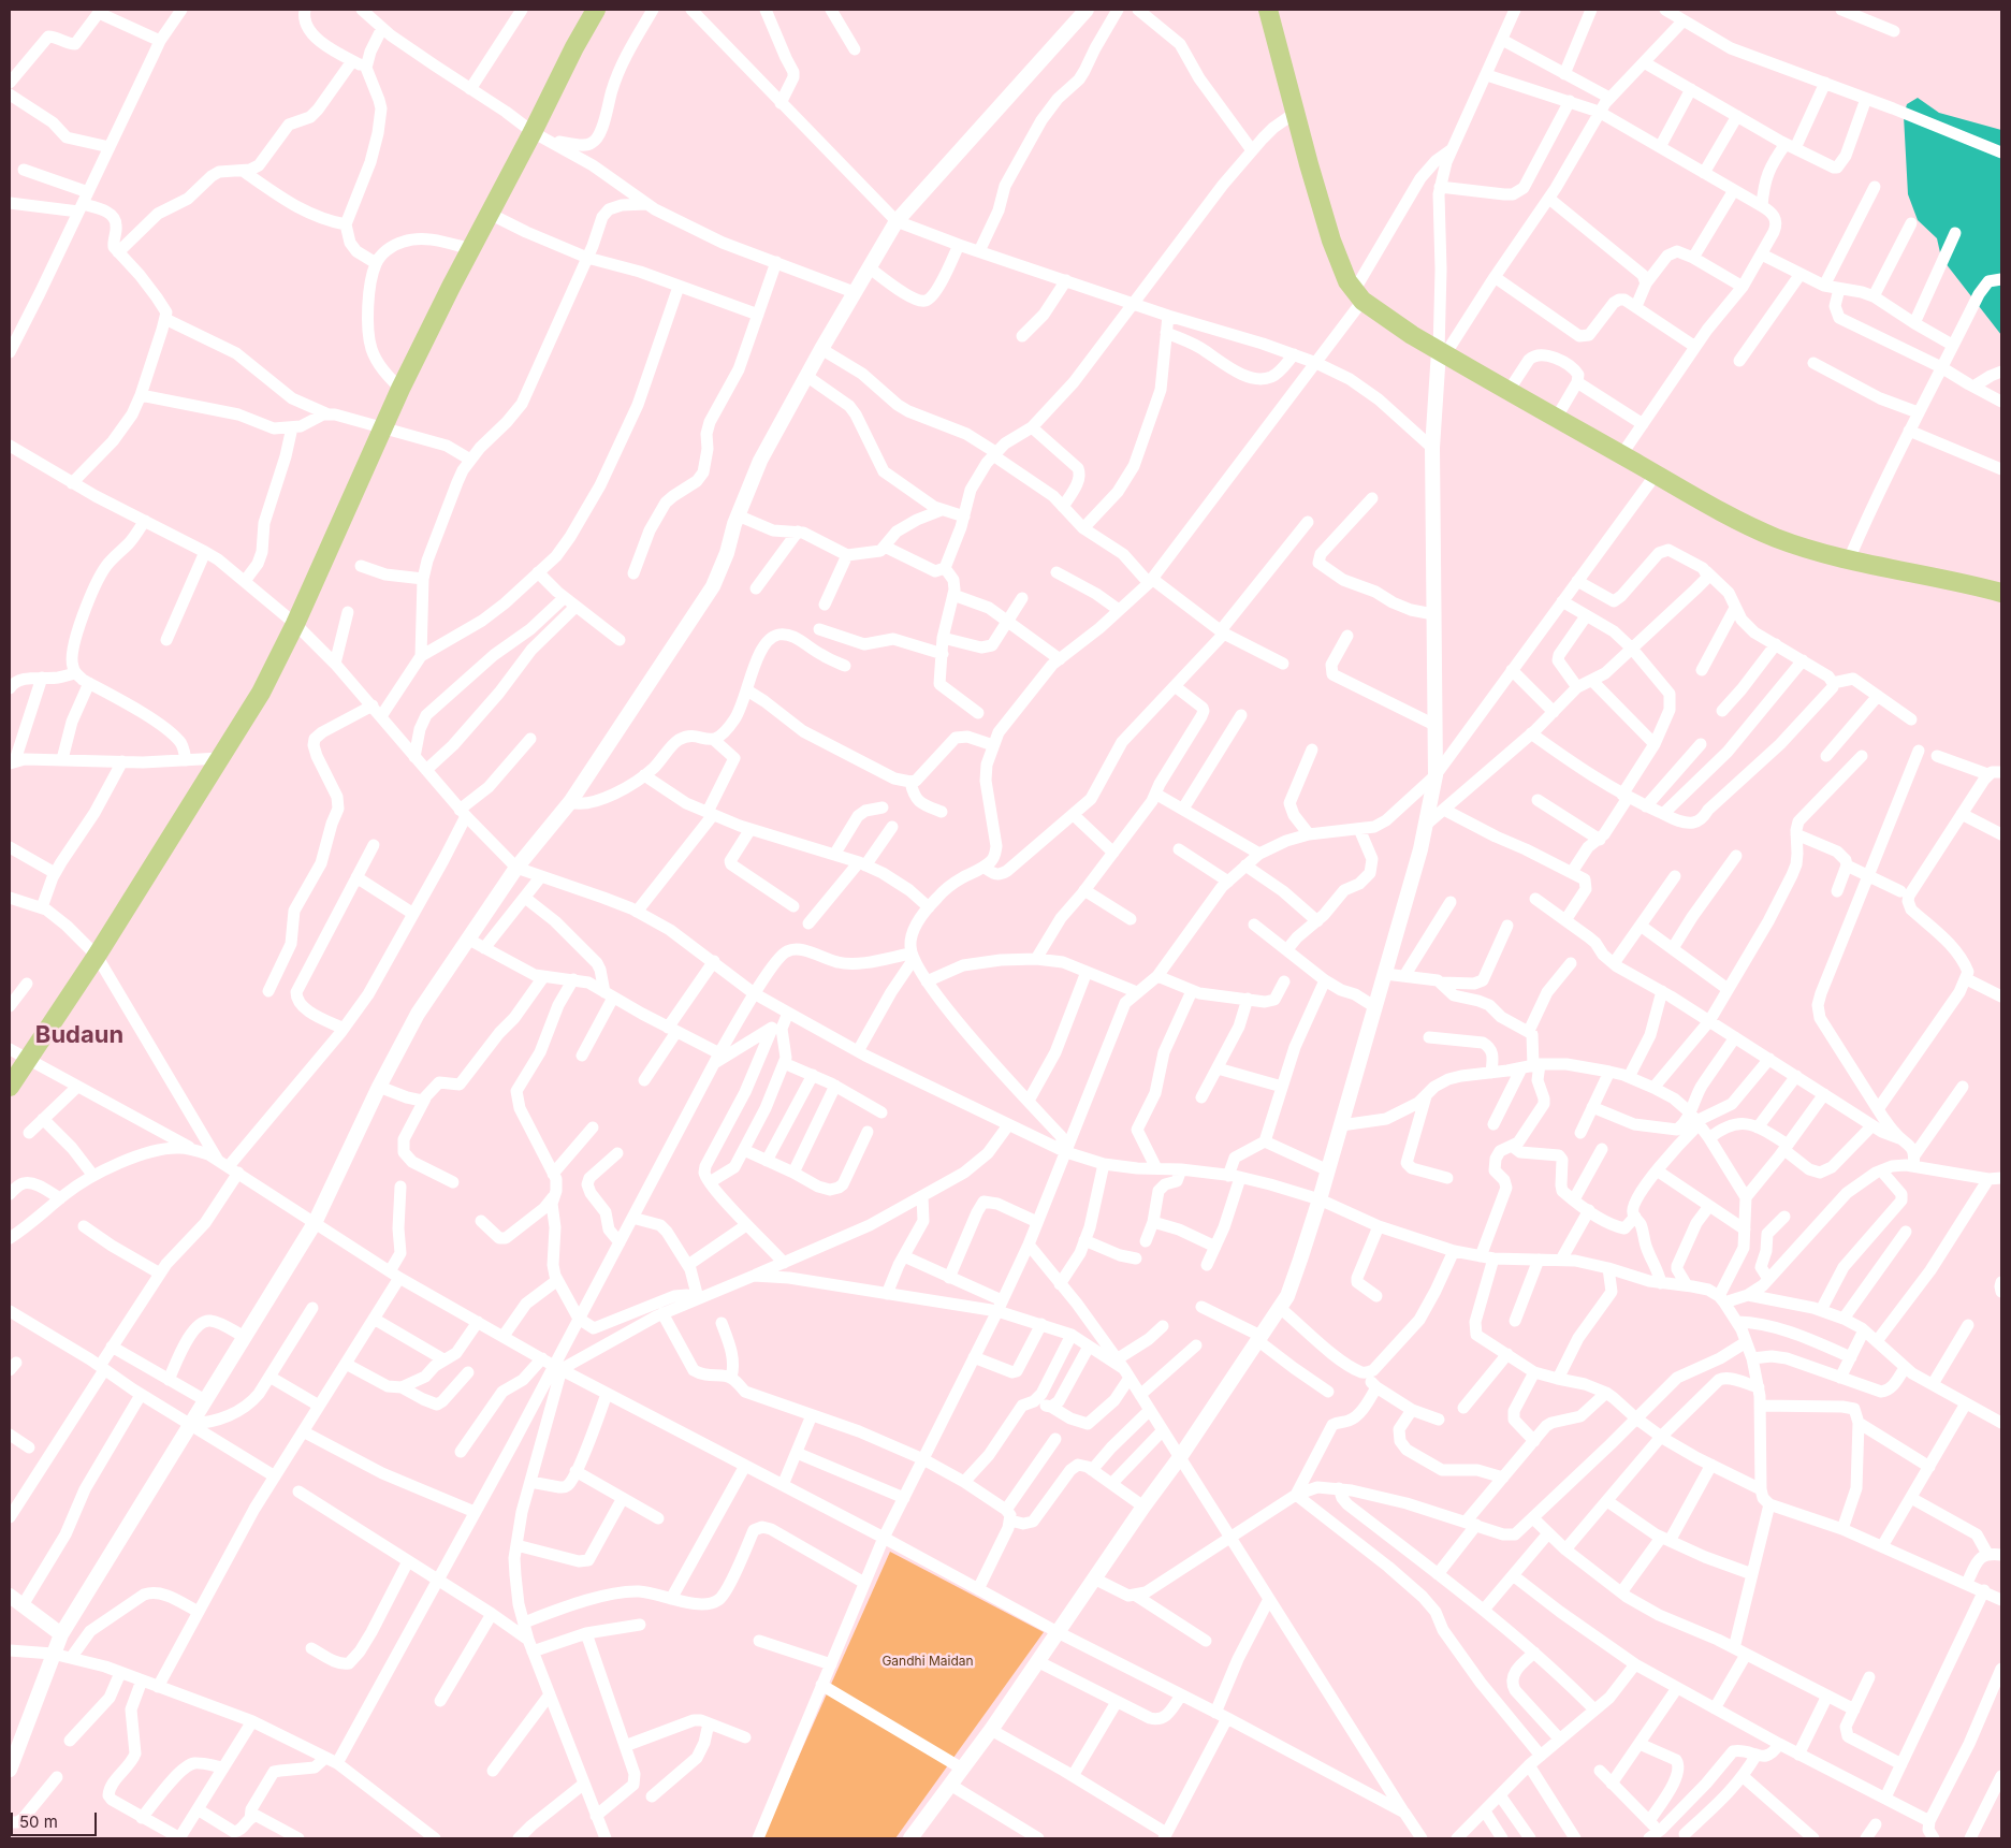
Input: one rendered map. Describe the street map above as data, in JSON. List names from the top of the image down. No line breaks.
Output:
{"districts":["Budaun"],"parks":["Gandhi Maidan"],"scale_bar":"50 m"}
